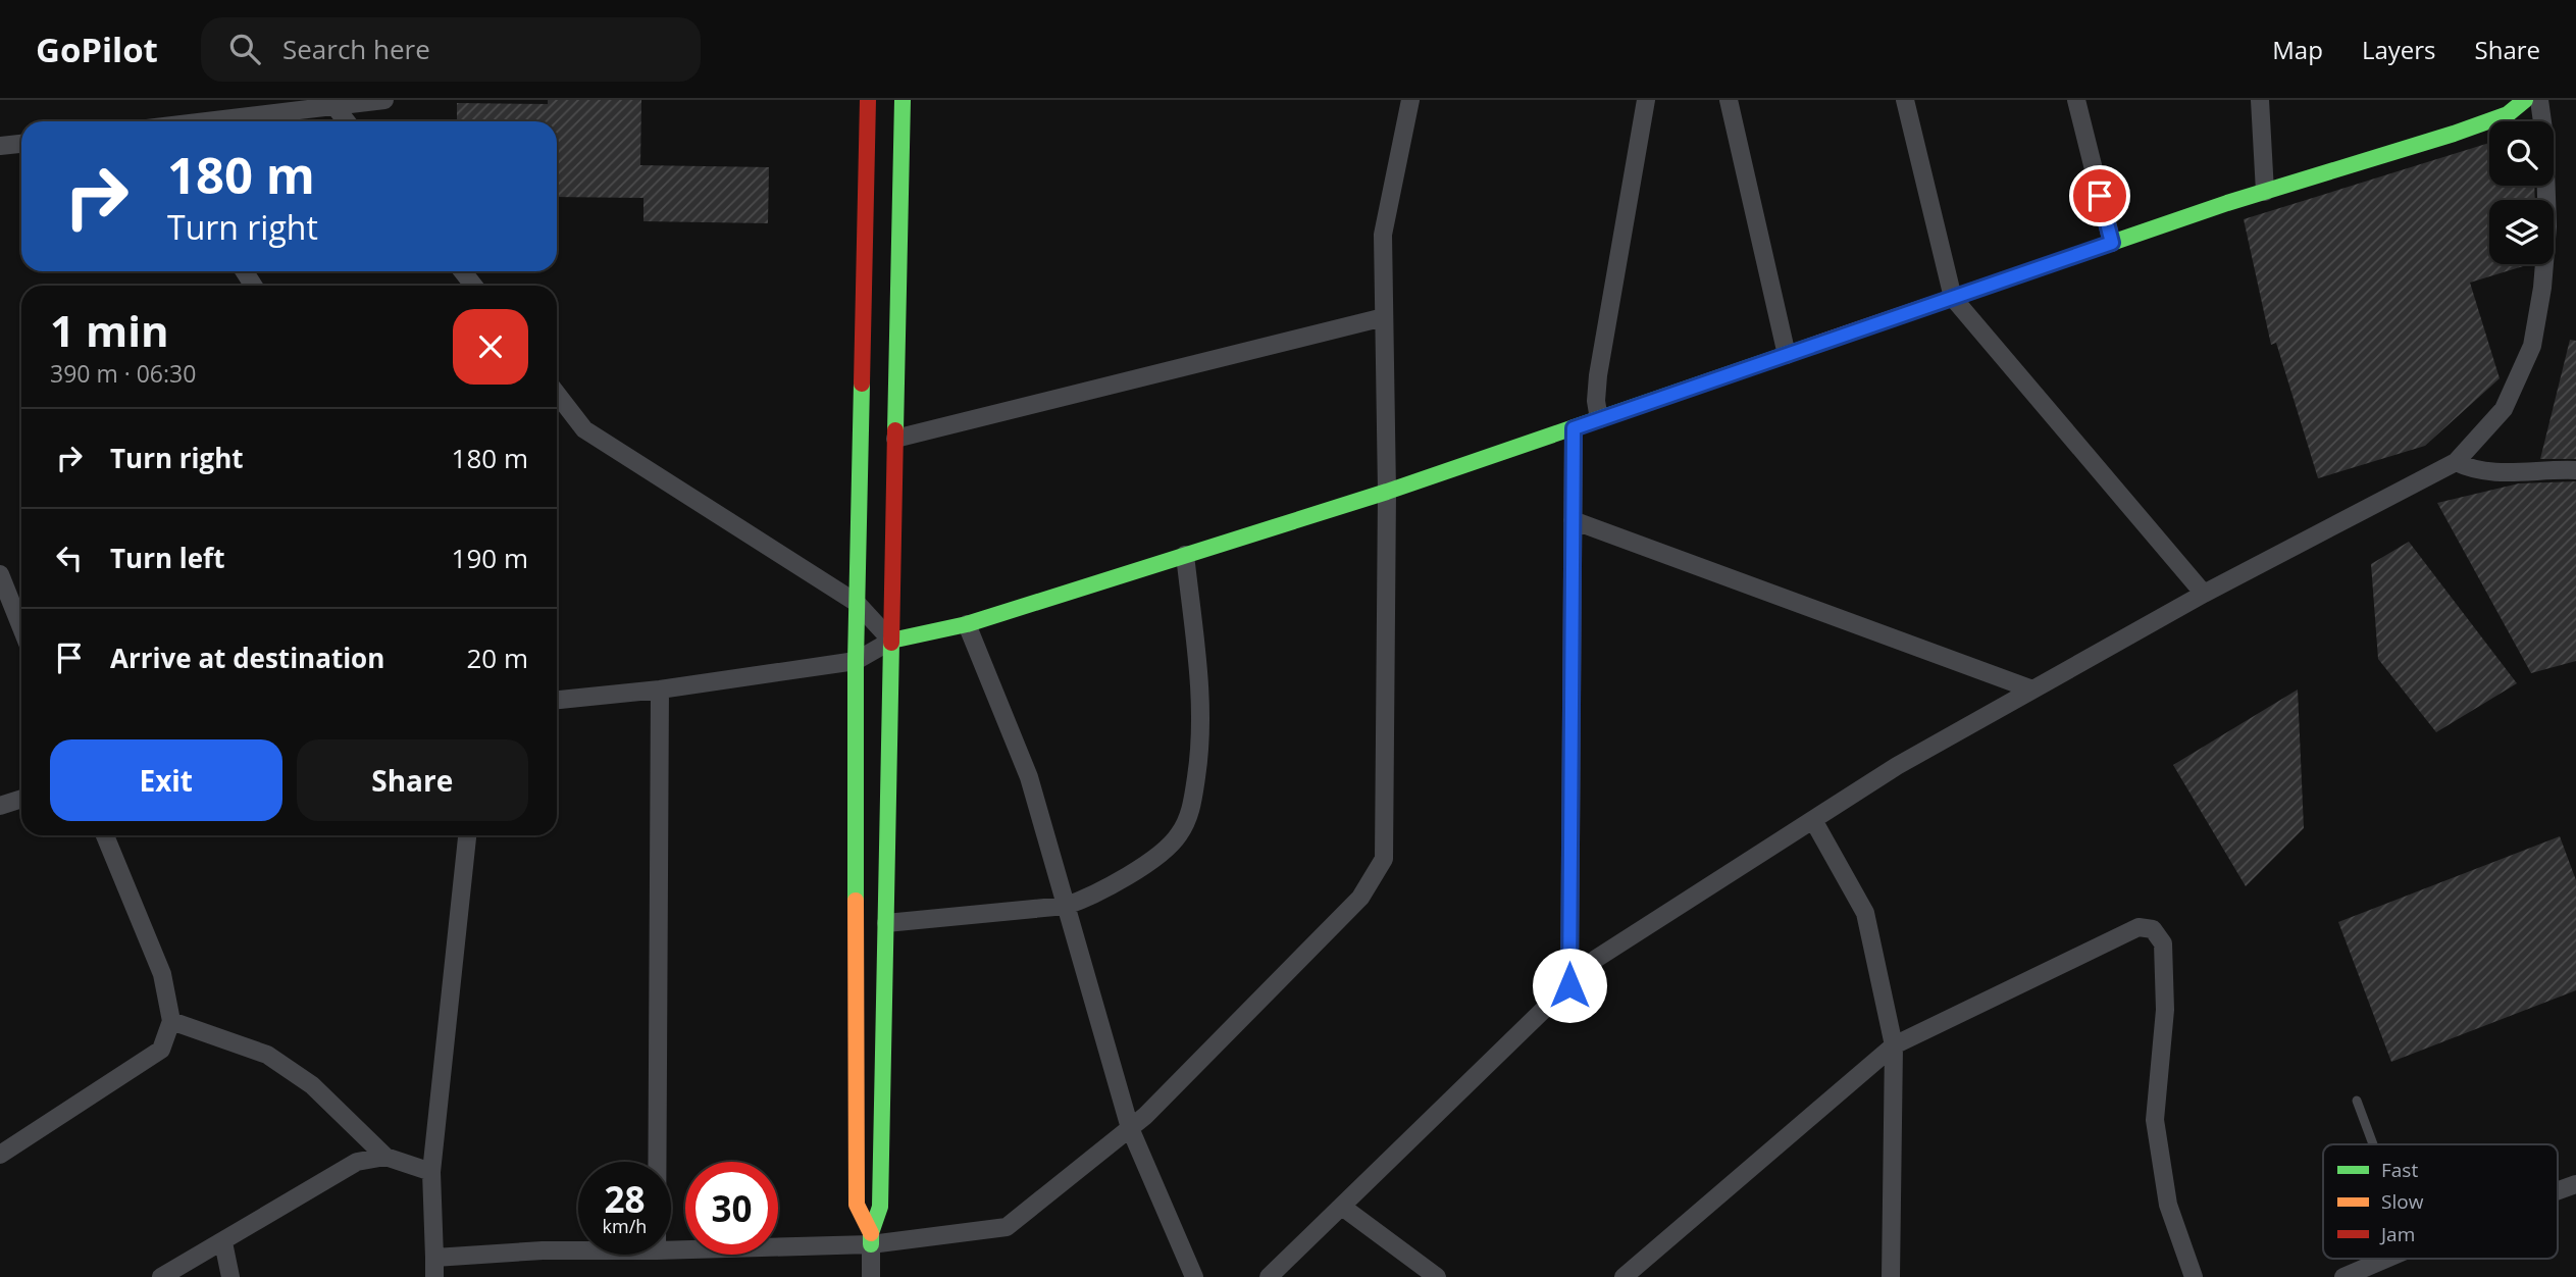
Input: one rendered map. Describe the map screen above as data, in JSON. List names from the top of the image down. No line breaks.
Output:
{"legend":["Fast","Slow","Jam"],"page":{"header":"GoPilot","search":"Search here","nav":["Map","Layers","Share"],"turn":["180 m","Turn right"],"heading":["1 min","390 m · 06:30"],"list":[{"name":"Turn right","value":"180 m"},{"name":"Turn left","value":"190 m"},{"name":"Arrive at destination","value":"20 m"}],"buttons":["Exit","Share"],"speed":"28 km/h","limit":"30"}}
